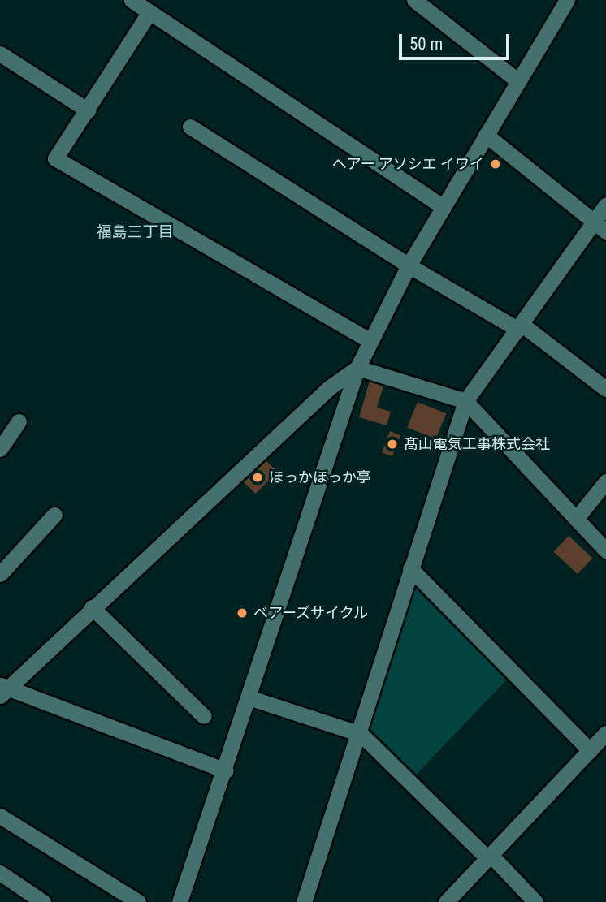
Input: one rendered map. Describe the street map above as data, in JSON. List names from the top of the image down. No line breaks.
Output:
{"districts":["福島三丁目"],"places":["ヘアー アソシエ イワイ","髙山電気工事株式会社","ほっかほっか亭","ベアーズサイクル"],"scale_bar":"50 m"}
